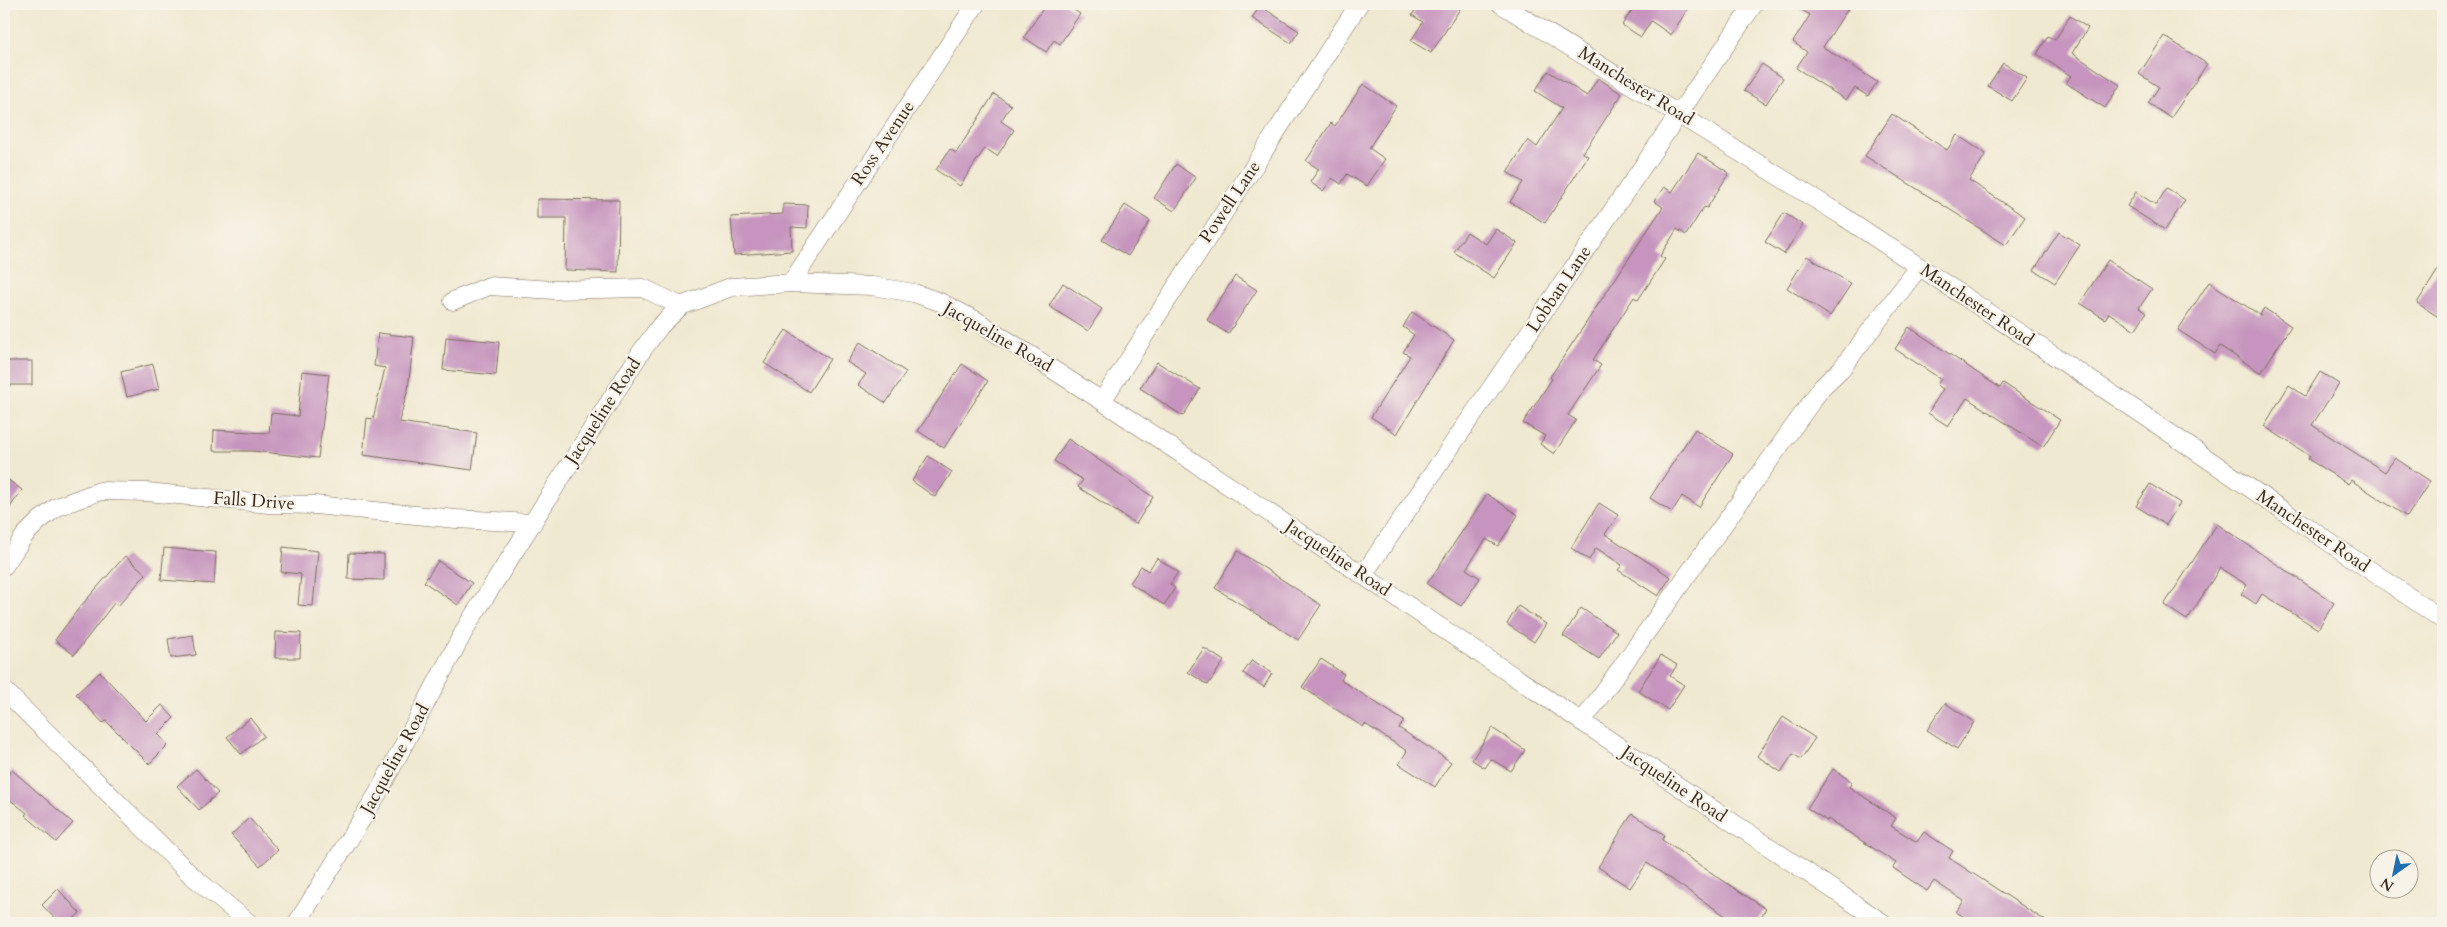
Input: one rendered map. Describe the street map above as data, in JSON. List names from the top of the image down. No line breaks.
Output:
{"streets":{"street":["Manchester Road","Ross Avenue","Powell Lane","Lobban Lane","Jacqueline Road","Falls Drive"]},"crossings":[["Manchester Road","Lobban Lane"],["Ross Avenue","Jacqueline Road"],["Powell Lane","Jacqueline Road"],["Lobban Lane","Jacqueline Road"],["Jacqueline Road","Falls Drive"]],"north":"bottom left"}
